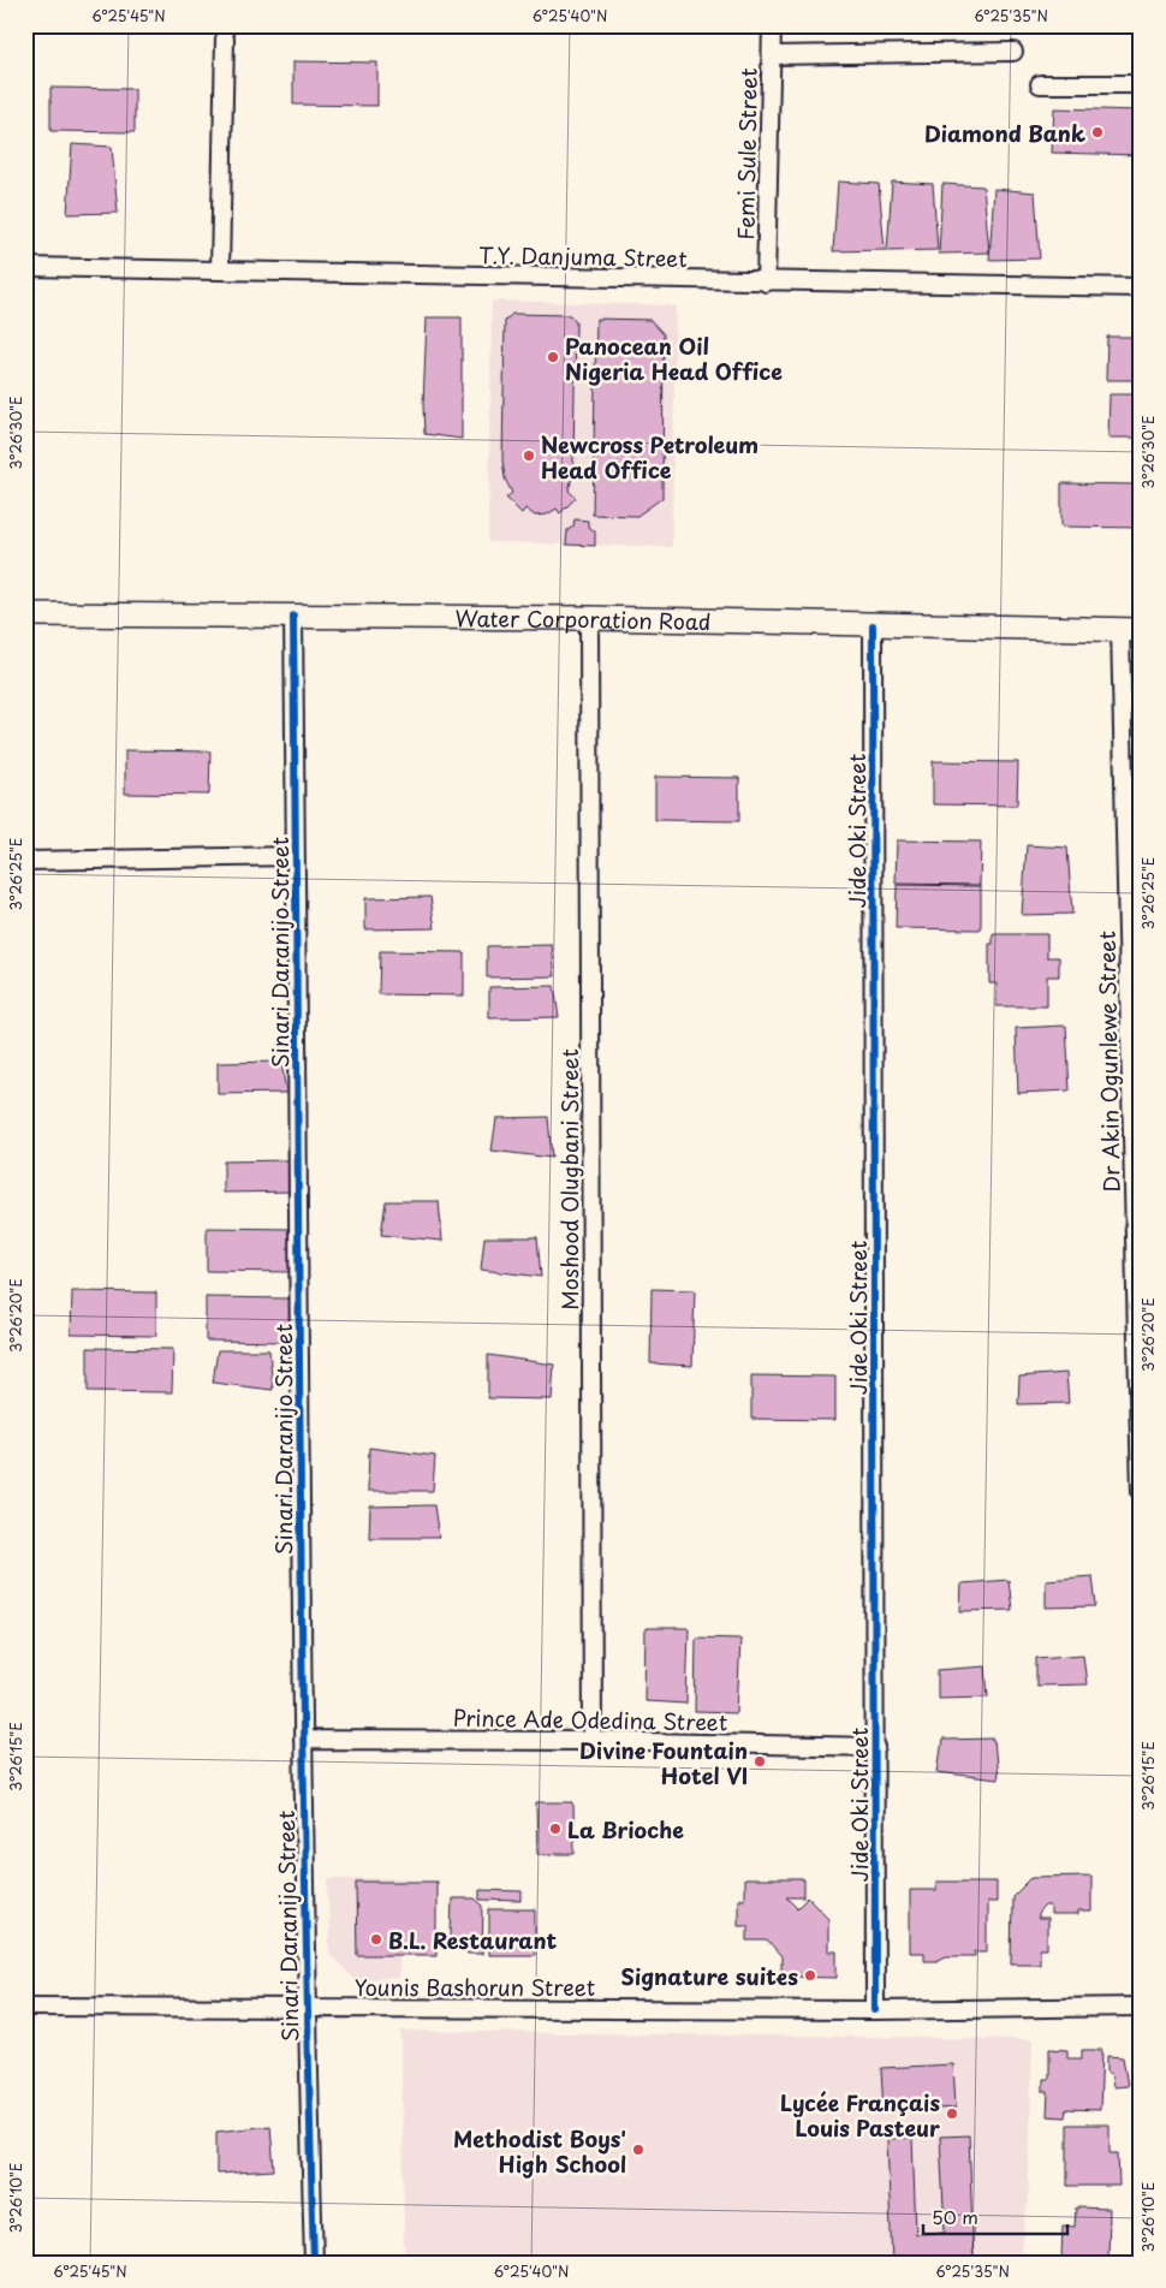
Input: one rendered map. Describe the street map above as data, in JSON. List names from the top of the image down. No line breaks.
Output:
{"streets":{"street":["Femi Sule Street","T.Y. Danjuma Street","Water Corporation Road","Jide Oki Street","Sinari Daranijo Street","Dr Akin Ogunlewe Street","Moshood Olugbani Street","Prince Ade Odedina Street","Younis Bashorun Street"]},"crossings":[["Femi Sule Street","T.Y. Danjuma Street"],["Water Corporation Road","Jide Oki Street"],["Water Corporation Road","Sinari Daranijo Street"],["Water Corporation Road","Dr Akin Ogunlewe Street"],["Water Corporation Road","Moshood Olugbani Street"],["Jide Oki Street","Prince Ade Odedina Street"],["Jide Oki Street","Younis Bashorun Street"],["Sinari Daranijo Street","Prince Ade Odedina Street"],["Sinari Daranijo Street","Younis Bashorun Street"],["Moshood Olugbani Street","Prince Ade Odedina Street"]],"places":["Diamond Bank","Panocean Oil Nigeria Head Office","Newcross Petroleum Head Office","Divine Fountain Hotel VI","La Brioche","B.L. Restaurant","Signature suites","Lycée Français Louis Pasteur","Methodist Boys' High School"],"scale_bar":"50 m","coordinates":["6°25'45\"N","6°25'40\"N","6°25'35\"N","3°26'30\"E","3°26'25\"E","3°26'20\"E","3°26'15\"E","3°26'10\"E"]}
